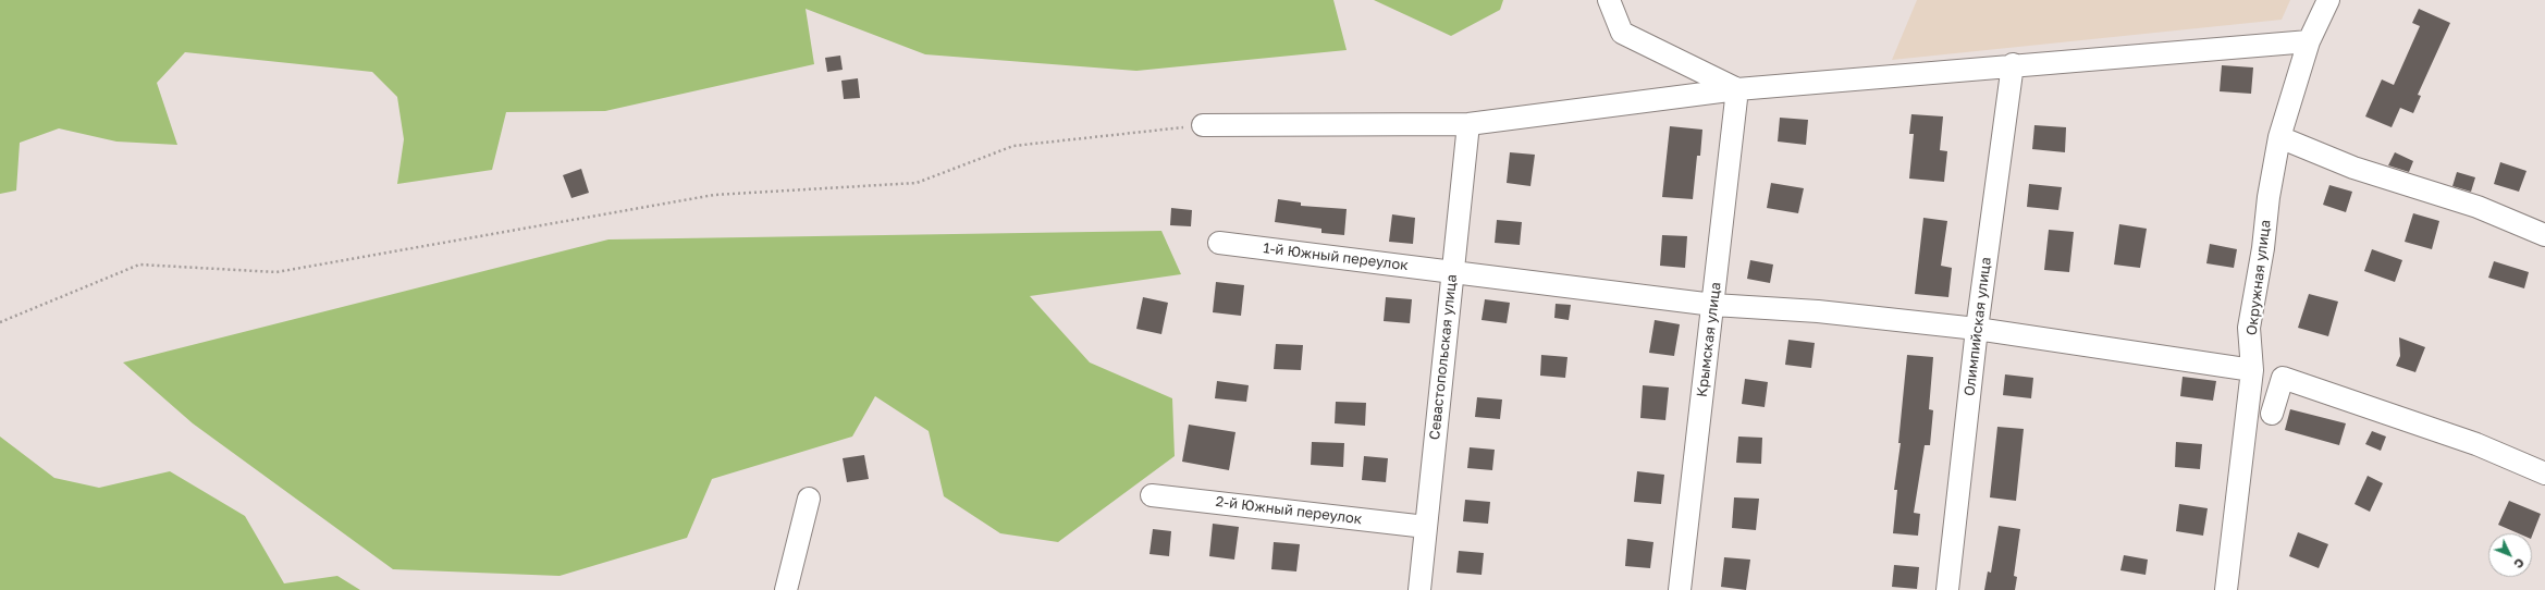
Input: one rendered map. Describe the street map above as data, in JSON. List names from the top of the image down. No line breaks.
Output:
{"streets":{"street":["1-й Южный переулок","Окружная улица","Олимпийская улица","Крымская улица","Севастопольская улица","2-й Южный переулок"]},"crossings":[["1-й Южный переулок","Окружная улица"],["1-й Южный переулок","Олимпийская улица"],["1-й Южный переулок","Крымская улица"],["1-й Южный переулок","Севастопольская улица"],["Севастопольская улица","2-й Южный переулок"]],"north":"bottom right"}
